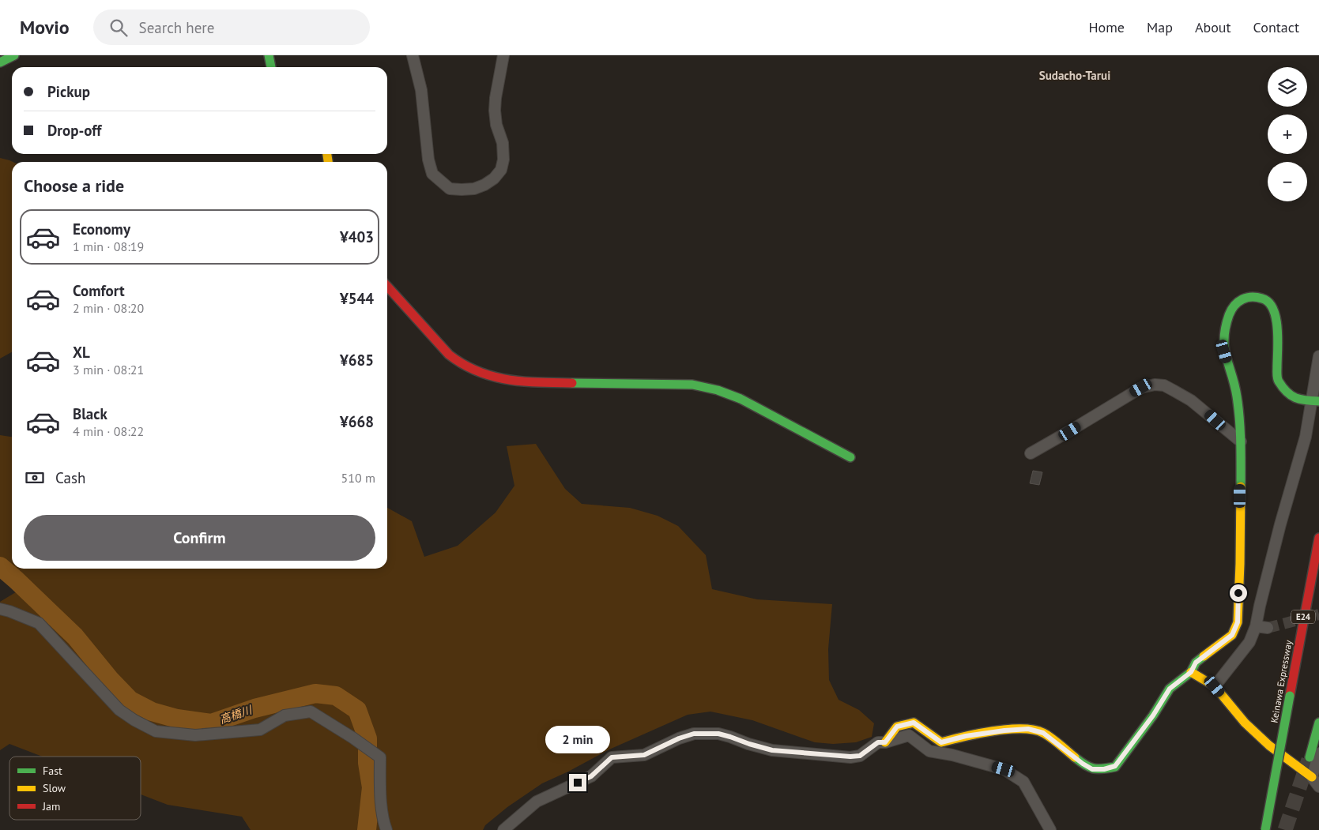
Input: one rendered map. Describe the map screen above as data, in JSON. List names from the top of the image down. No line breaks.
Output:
{"streets":{"main road":["E24","Keinawa Expressway"]},"districts":["Sudacho-Tarui"],"water":["高橋川"],"legend":["Fast","Slow","Jam"],"page":{"header":"Movio","search":"Search here","nav":["Home","Map","About","Contact"],"map_buttons":["+","−"],"banner":["Pickup","Drop-off"],"heading":"Choose a ride","list":[{"name":"Economy","note":"1 min · 08:19","value":"¥403"},{"name":"Comfort","note":"2 min · 08:20","value":"¥544"},{"name":"XL","note":"3 min · 08:21","value":"¥685"},{"name":"Black","note":"4 min · 08:22","value":"¥668"}],"pay":["Cash","510 m"],"buttons":"Confirm","bubble":"2 min"}}
